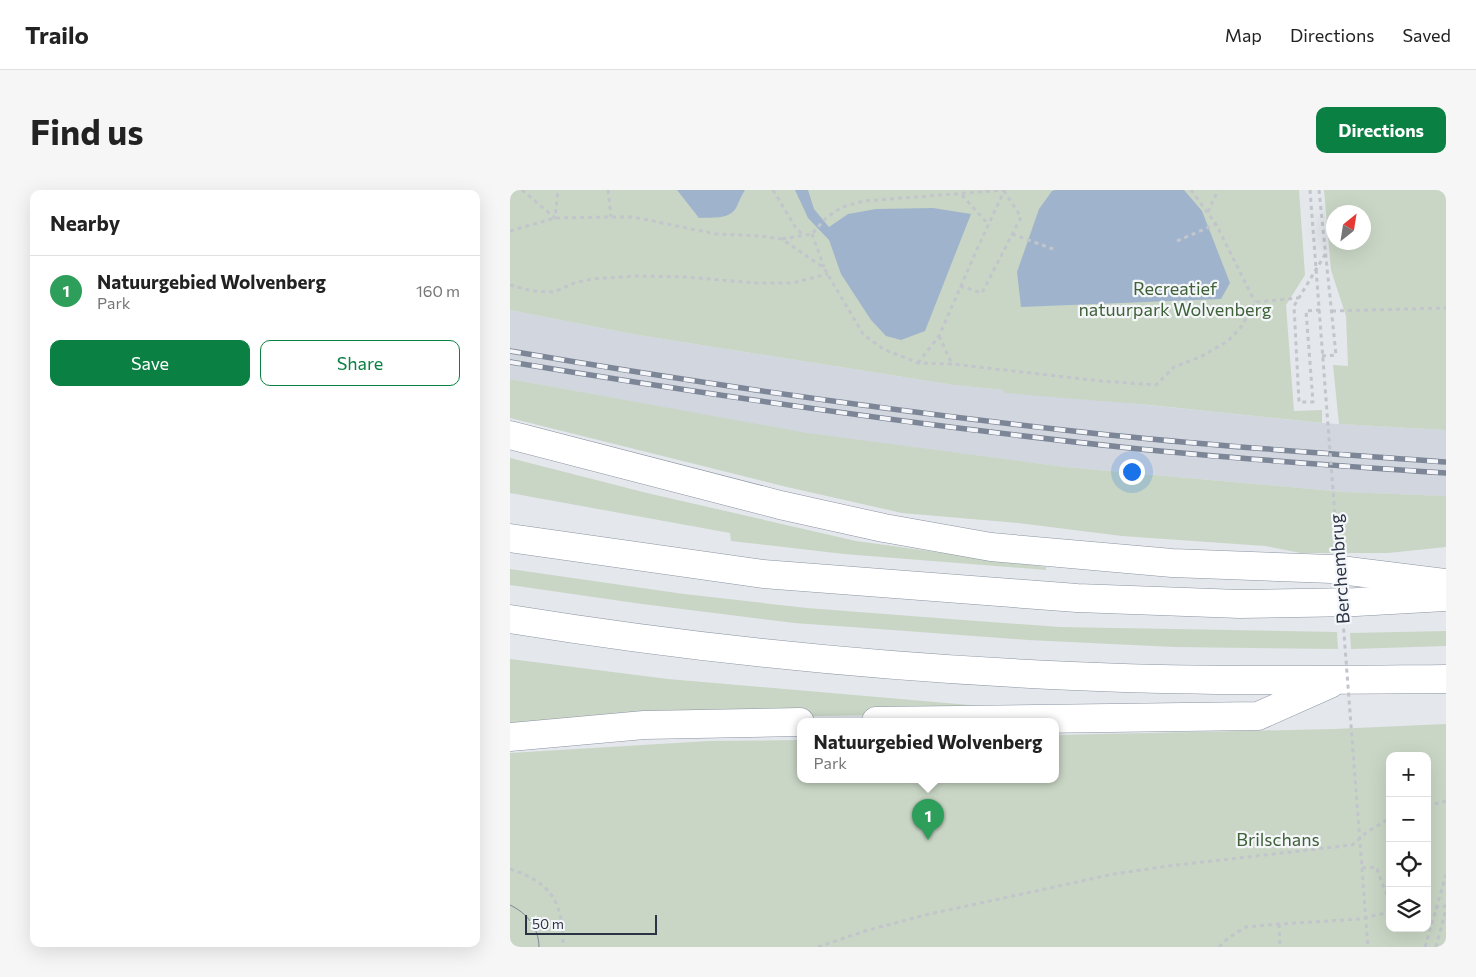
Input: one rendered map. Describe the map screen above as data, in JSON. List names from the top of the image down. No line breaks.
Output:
{"streets":{"path":["Berchembrug"]},"parks":["Recreatief natuurpark Wolvenberg","Brilschans"],"scale_bar":"50 m","north":"top right","page":{"header":"Trailo","nav":["Map","Directions","Saved"],"buttons":["Directions",["Save","Share"]],"title":"Find us","heading":"Nearby","list":[{"mark":"1","name":"Natuurgebied Wolvenberg","note":"Park","value":"160 m"}],"popup":["Natuurgebied Wolvenberg","Park"],"map_buttons":["+","−"],"pins":"1","scale":"50 m"}}
